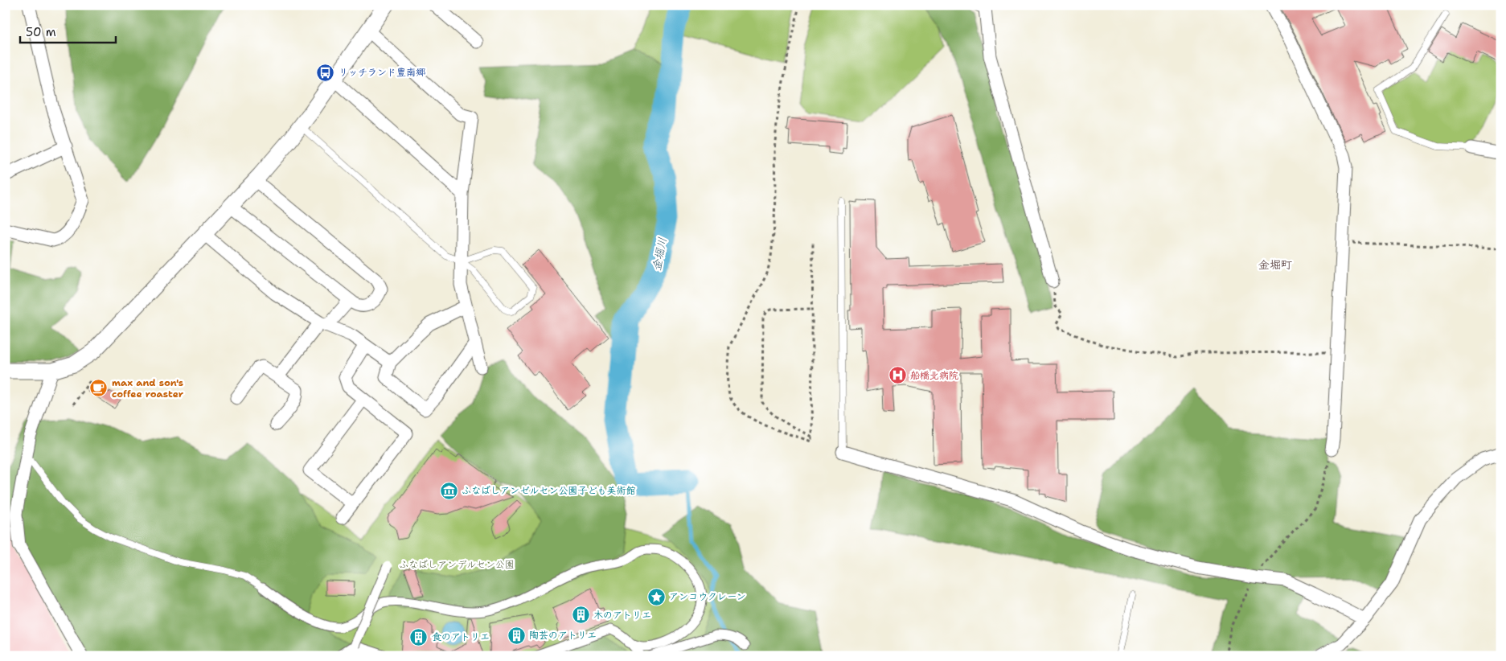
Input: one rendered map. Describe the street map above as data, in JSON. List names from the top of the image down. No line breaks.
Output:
{"districts":["金堀町"],"water":["金堀川"],"parks":["ふなばしアンデルセン公園"],"places":{"bus stop":["リッチランド豊南郷"],"hospital":["船橋北病院"],"cafe":["max and son's coffee roaster"],"museum":["ふなばしアンゼルセン公園子ども美術館"],"place":["アンコウクレーン"],"building":["木のアトリエ","陶芸のアトリエ","食のアトリエ"]},"scale_bar":"50 m"}
